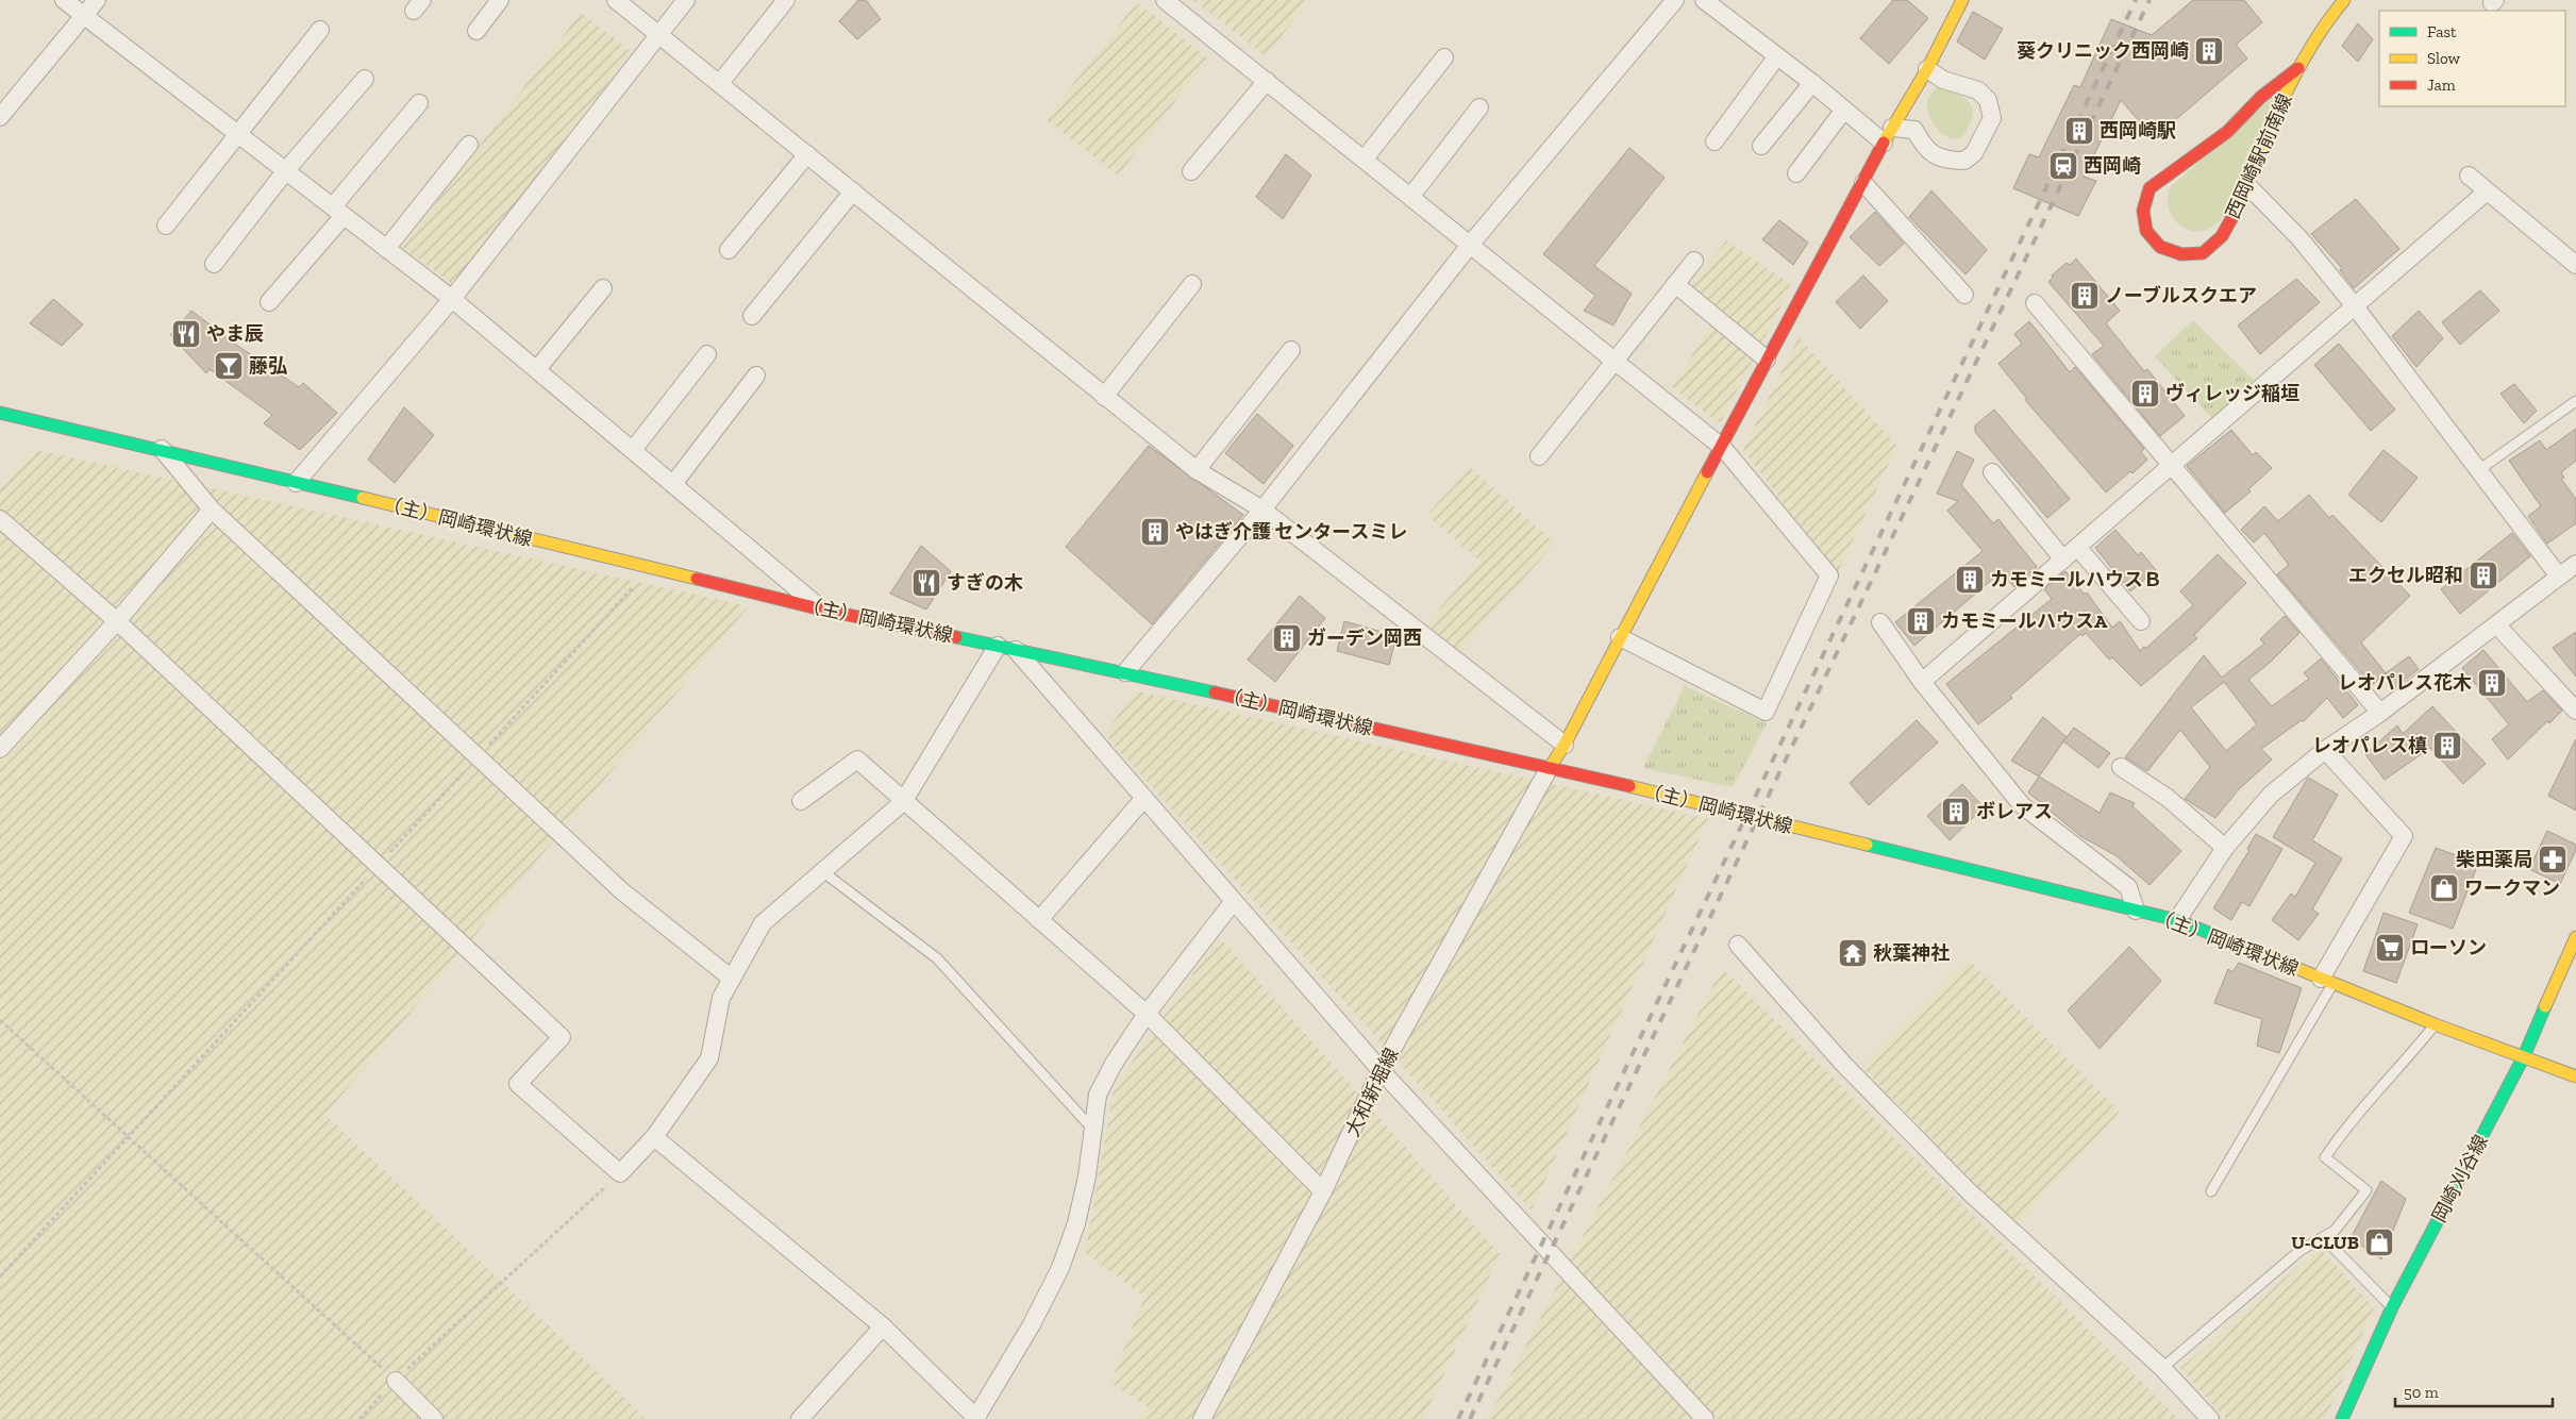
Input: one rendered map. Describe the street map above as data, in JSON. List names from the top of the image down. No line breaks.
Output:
{"streets":{"main road":["西岡崎駅前南線","（主）岡崎環状線","岡崎刈谷線"],"street":["大和新堀線"]},"crossings":[["（主）岡崎環状線","大和新堀線"],["（主）岡崎環状線","岡崎刈谷線"]],"places":{"building":["葵クリニック西岡崎","西岡崎駅","ノーブルスクエア","ヴィレッジ稲垣","やはぎ介護 センタースミレ","エクセル昭和","カモミールハウスＢ","カモミールハウスA","ガーデン岡西","レオパレス花木","レオパレス槙","ボレアス"],"station":["西岡崎"],"restaurant":["やま辰","すぎの木"],"bar":["藤弘"],"pharmacy":["柴田薬局"],"shop":["ワークマン","U-CLUB"],"supermarket":["ローソン"],"temple":["秋葉神社"]},"legend":["Fast","Slow","Jam"],"scale_bar":"50 m"}
